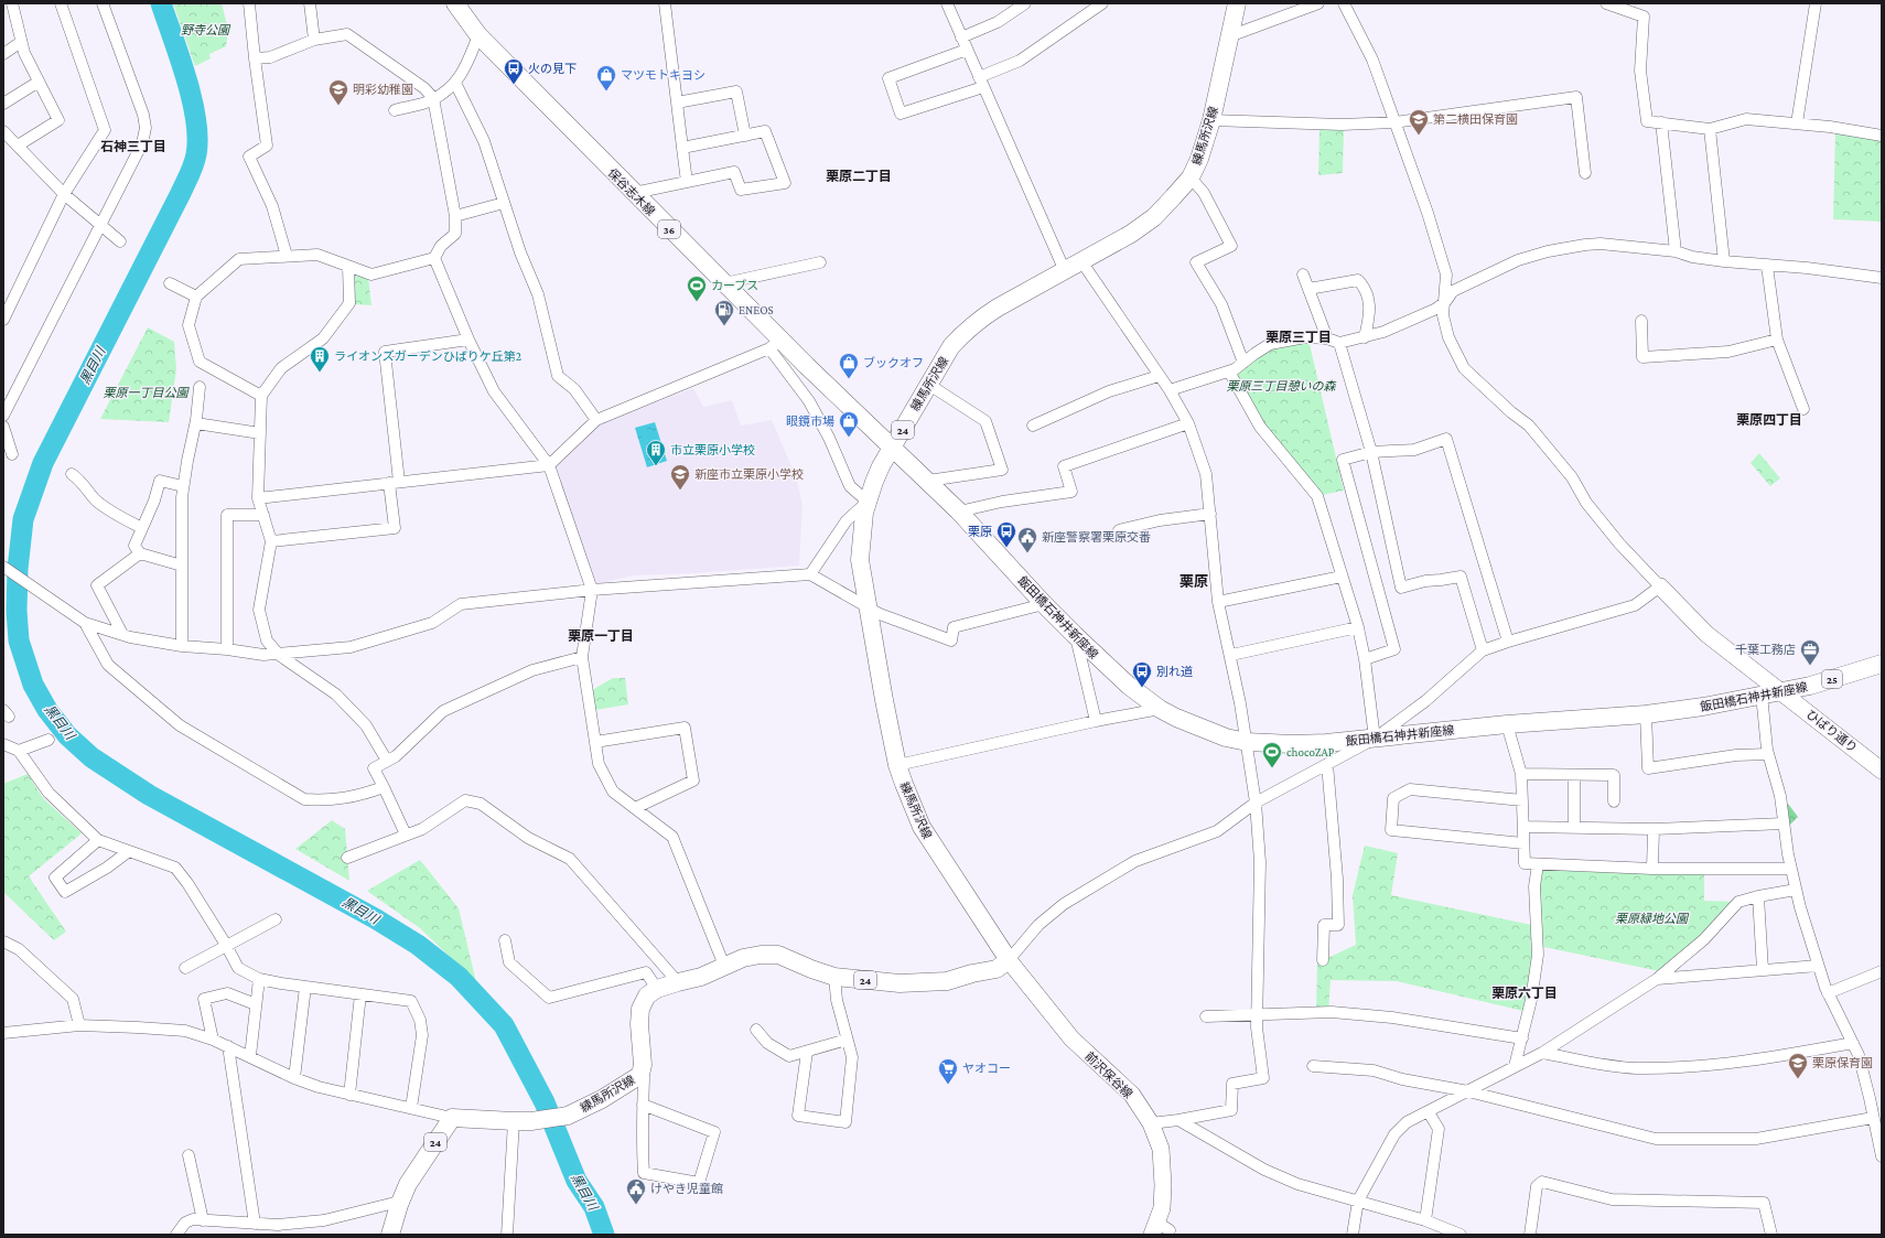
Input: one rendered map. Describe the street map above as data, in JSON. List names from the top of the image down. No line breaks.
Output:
{"streets":{"main road":["練馬所沢線","保谷志木線","36","24","飯田橋石神井新座線","25","ひばり通り","前沢保谷線"]},"crossings":[["練馬所沢線","保谷志木線"],["練馬所沢線","24"],["練馬所沢線","飯田橋石神井新座線"],["練馬所沢線","前沢保谷線"],["保谷志木線","飯田橋石神井新座線"],["飯田橋石神井新座線","ひばり通り"]],"districts":["石神三丁目","栗原二丁目","栗原三丁目","栗原四丁目","栗原","栗原一丁目","栗原六丁目"],"water":["黒目川"],"parks":["野寺公園","栗原三丁目憩いの森","栗原一丁目公園","栗原緑地公園"],"places":{"bus stop":["火の見下","栗原","別れ道"],"shop":["マツモトキヨシ","ブックオフ","眼鏡市場"],"school or university":["明彩幼稚園","第二横田保育園","新座市立栗原小学校","栗原保育園"],"sports":["カーブス","chocoZAP"],"fuel station":["ENEOS"],"building":["ライオンズガーデンひばりケ丘第2","市立栗原小学校"],"public building":["新座警察署栗原交番","けやき児童館"],"office":["千葉工務店"],"supermarket":["ヤオコー"]}}
